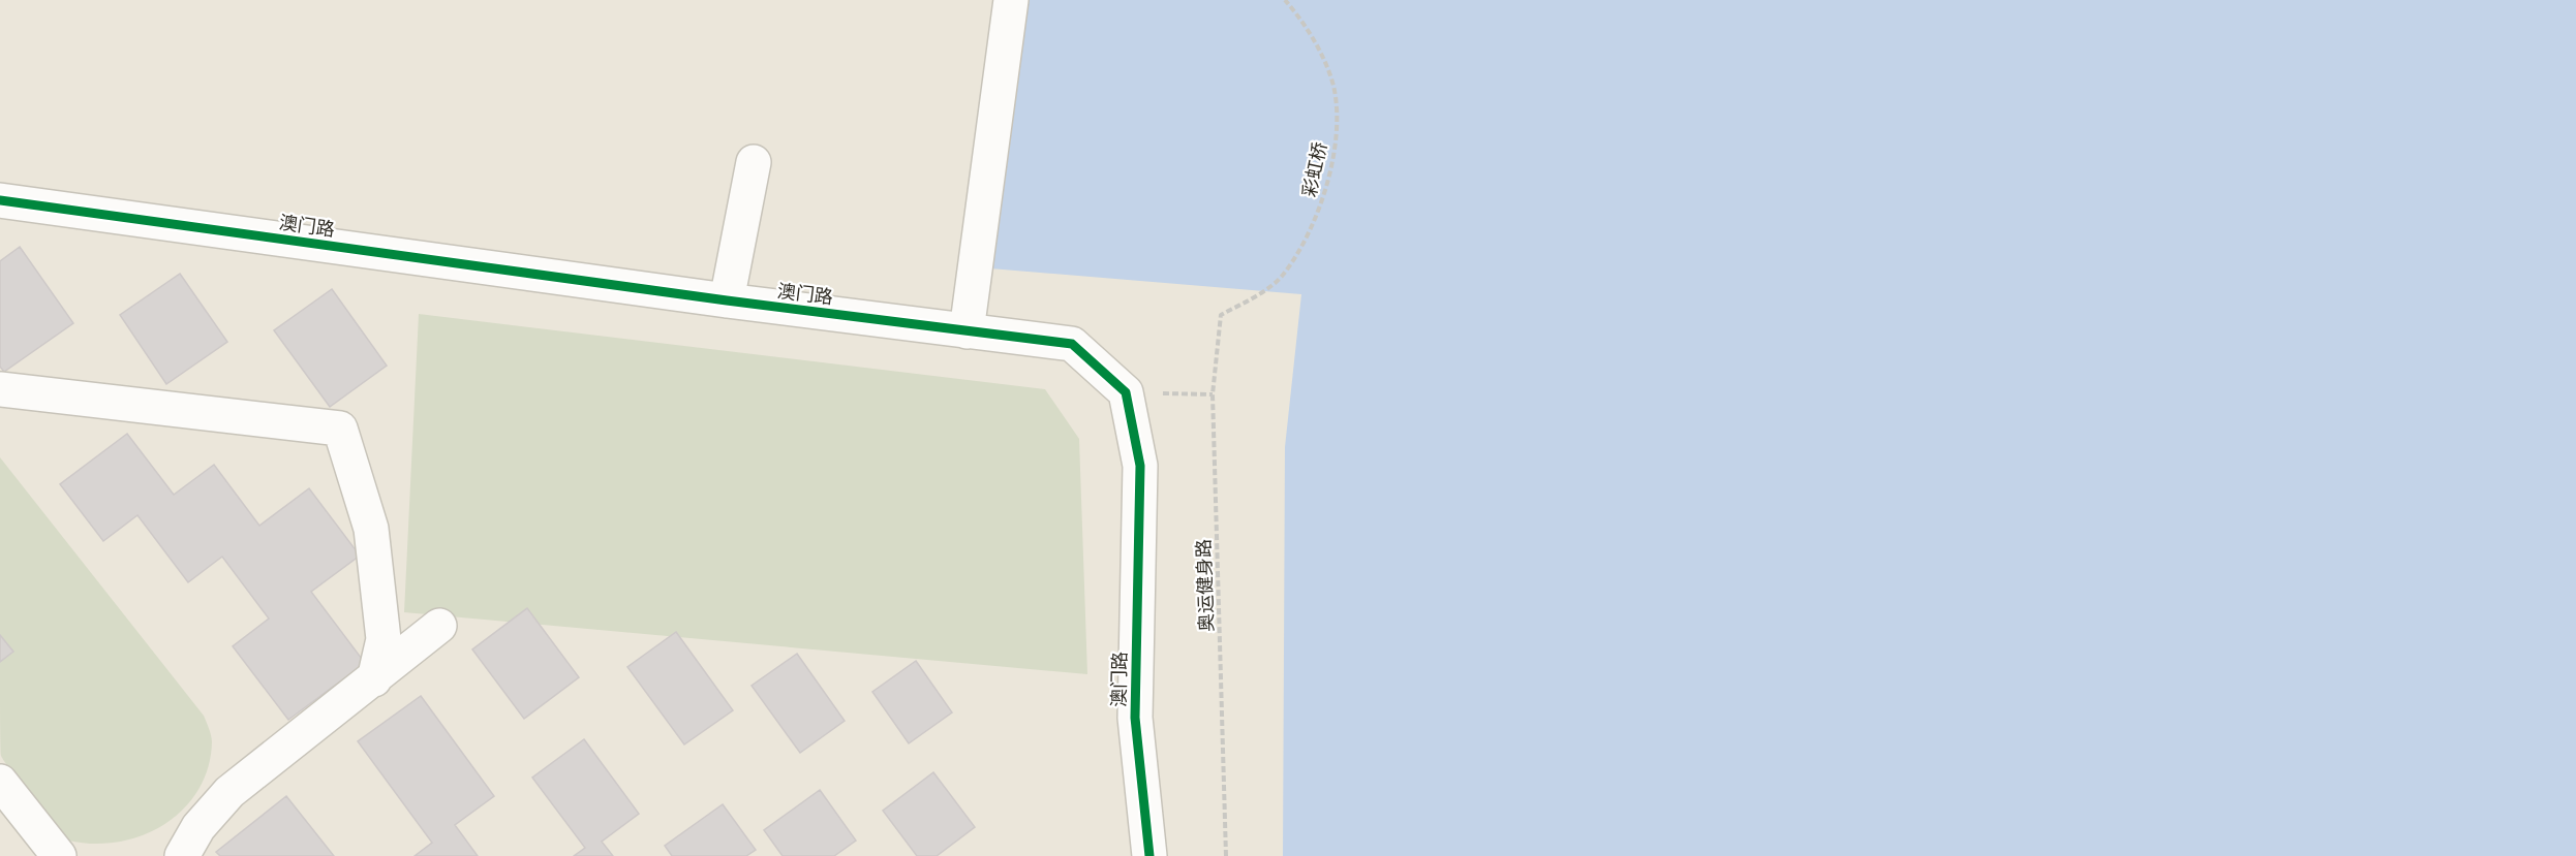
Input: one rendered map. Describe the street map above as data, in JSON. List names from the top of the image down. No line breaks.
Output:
{"streets":{"street":["澳门路"],"path":["彩虹桥","奥运健身路"]},"crossings":[["彩虹桥","奥运健身路"]]}
